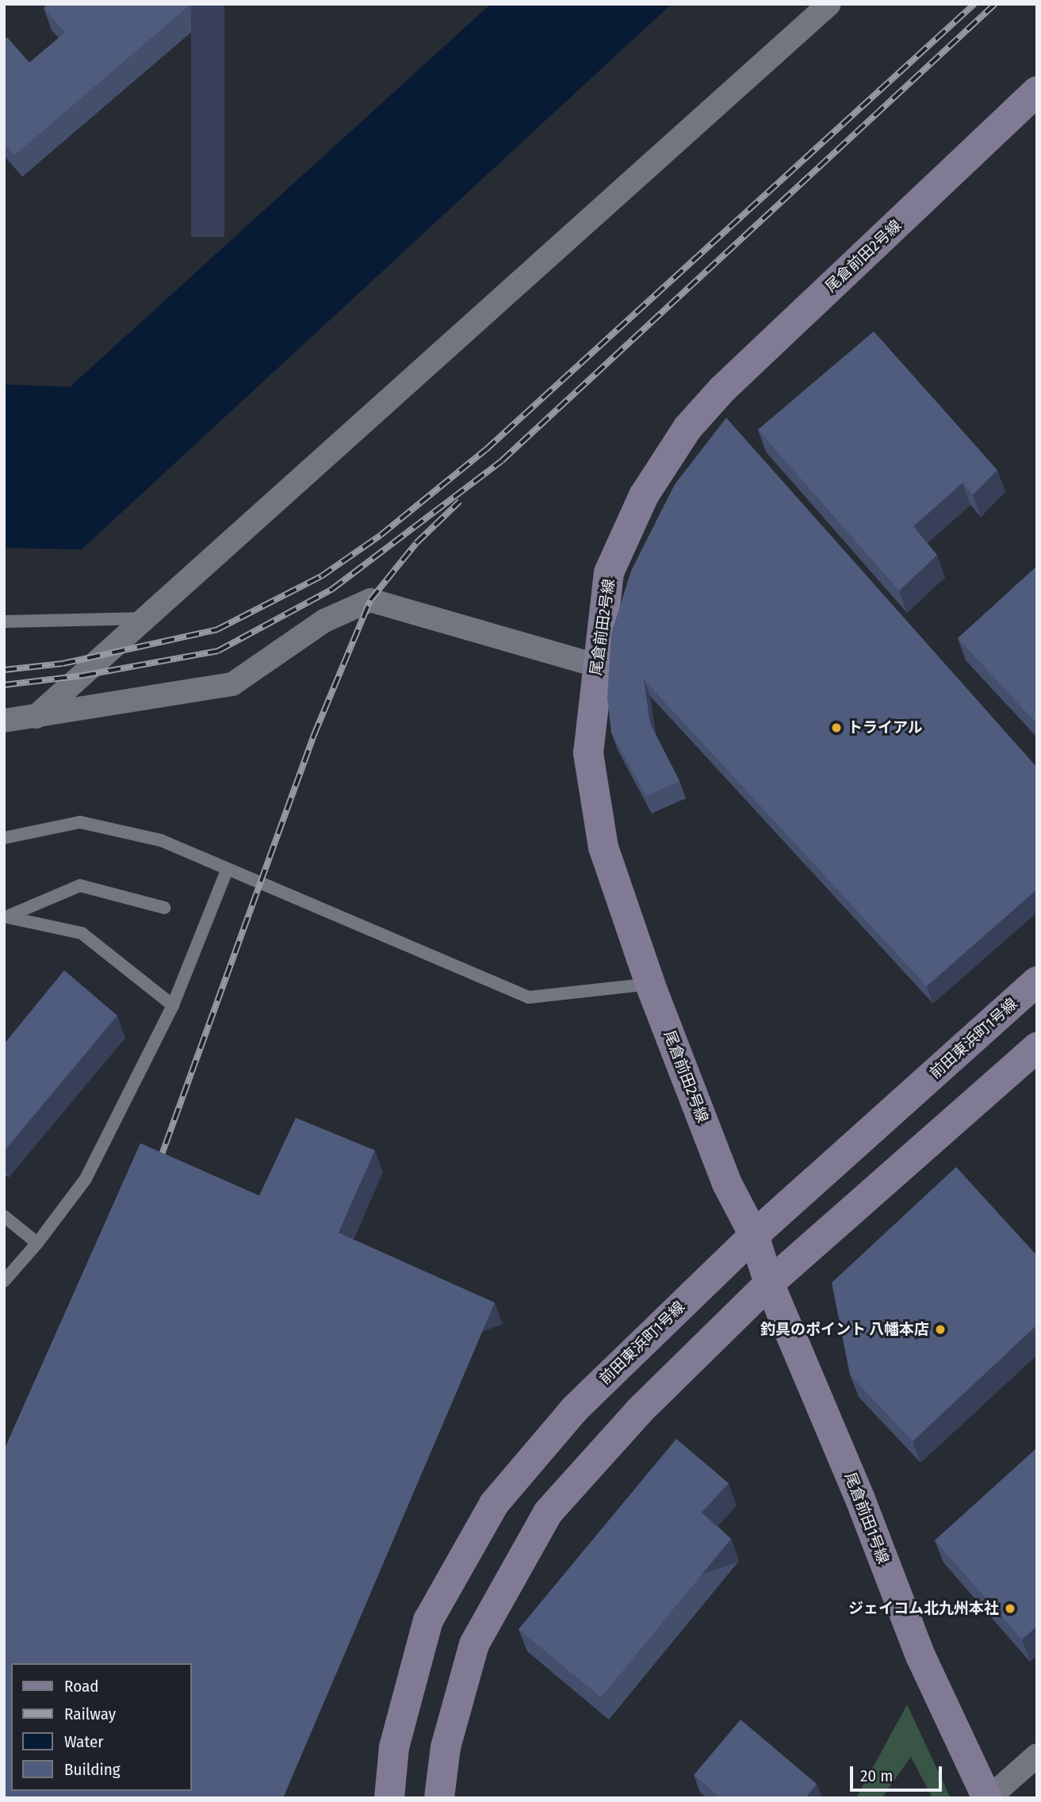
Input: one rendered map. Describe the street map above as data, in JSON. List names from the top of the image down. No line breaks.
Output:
{"streets":{"street":["尾倉前田2号線","前田東浜町1号線","尾倉前田1号線"]},"crossings":[["尾倉前田2号線","前田東浜町1号線"],["尾倉前田2号線","尾倉前田1号線"],["前田東浜町1号線","尾倉前田1号線"]],"places":["トライアル","釣具のポイント 八幡本店","ジェイコム北九州本社"],"legend":["Road","Railway","Water","Building"],"scale_bar":"20 m"}
